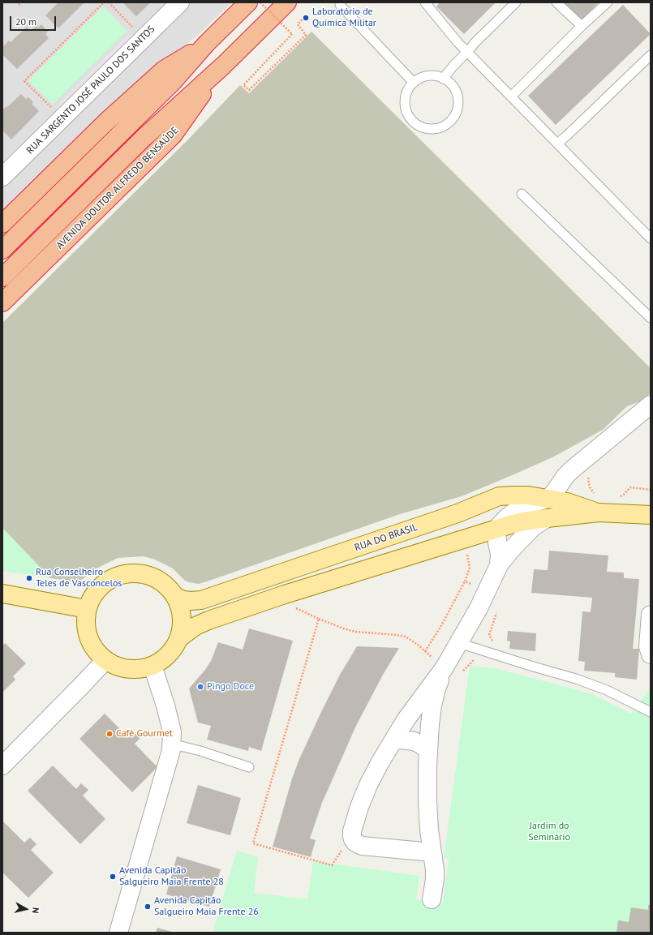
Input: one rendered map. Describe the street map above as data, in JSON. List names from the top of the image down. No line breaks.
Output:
{"streets":{"highway":["AVENIDA DOUTOR ALFREDO BENSAÚDE"],"main road":["RUA DO BRASIL"],"street":["RUA SARGENTO JOSÉ PAULO DOS SANTOS"]},"parks":["Jardim do Seminário"],"places":["Laboratório de Química Militar","Rua Conselheiro Teles de Vasconcelos","Pingo Doce","Cafè Gourmet","Avenida Capitão Salgueiro Maia Frente 28","Avenida Capitão Salgueiro Maia Frente 26"],"scale_bar":"20 m","north":"right"}
